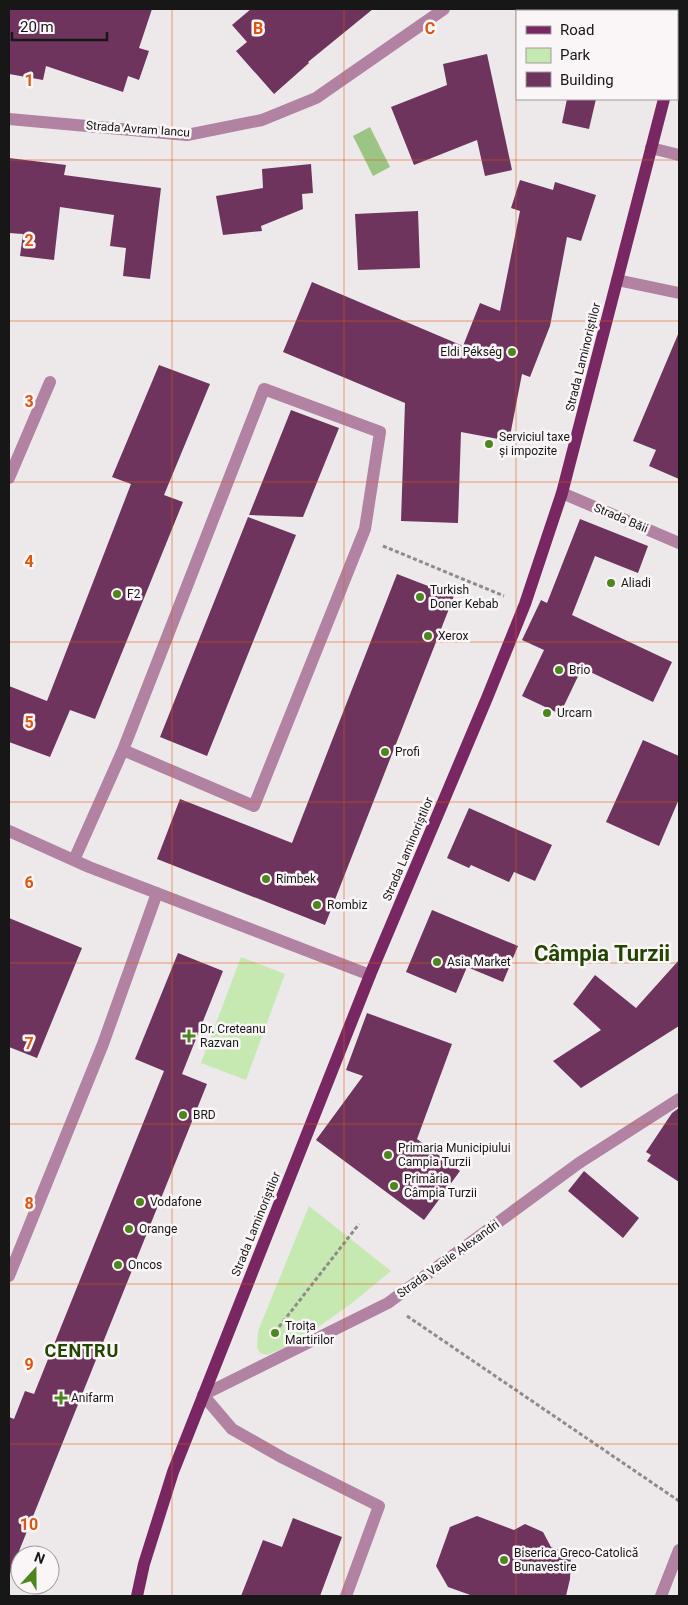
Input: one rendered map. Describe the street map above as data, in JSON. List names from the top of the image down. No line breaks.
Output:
{"streets":{"main road":["Strada Laminoriștilor"],"street":["Strada Avram Iancu","Strada Băii","Strada Vasile Alexandri"]},"crossings":[["Strada Laminoriștilor","Strada Băii"],["Strada Laminoriștilor","Strada Vasile Alexandri"]],"districts":["Câmpia Turzii","CENTRU"],"places":{"other":["Eldi Pékség","Serviciul taxe și impozite","Aliadi","F2","Turkish Doner Kebab","Xerox","Brio","Urcarn","Profi","Rimbek","Rombiz","Asia Market","BRD","Primaria Municipiului Campia Turzii","Primăria Câmpia Turzii","Vodafone","Orange","Oncos","Troița Martirilor","Biserica Greco-Catolică Bunavestire"],"health":["Dr. Creteanu Razvan","Anifarm"]},"legend":["Road","Park","Building"],"scale_bar":"20 m","north":"top","grid":{"columns":["B","C"],"rows":["1","2","3","4","5","6","7","8","9","10"]}}
